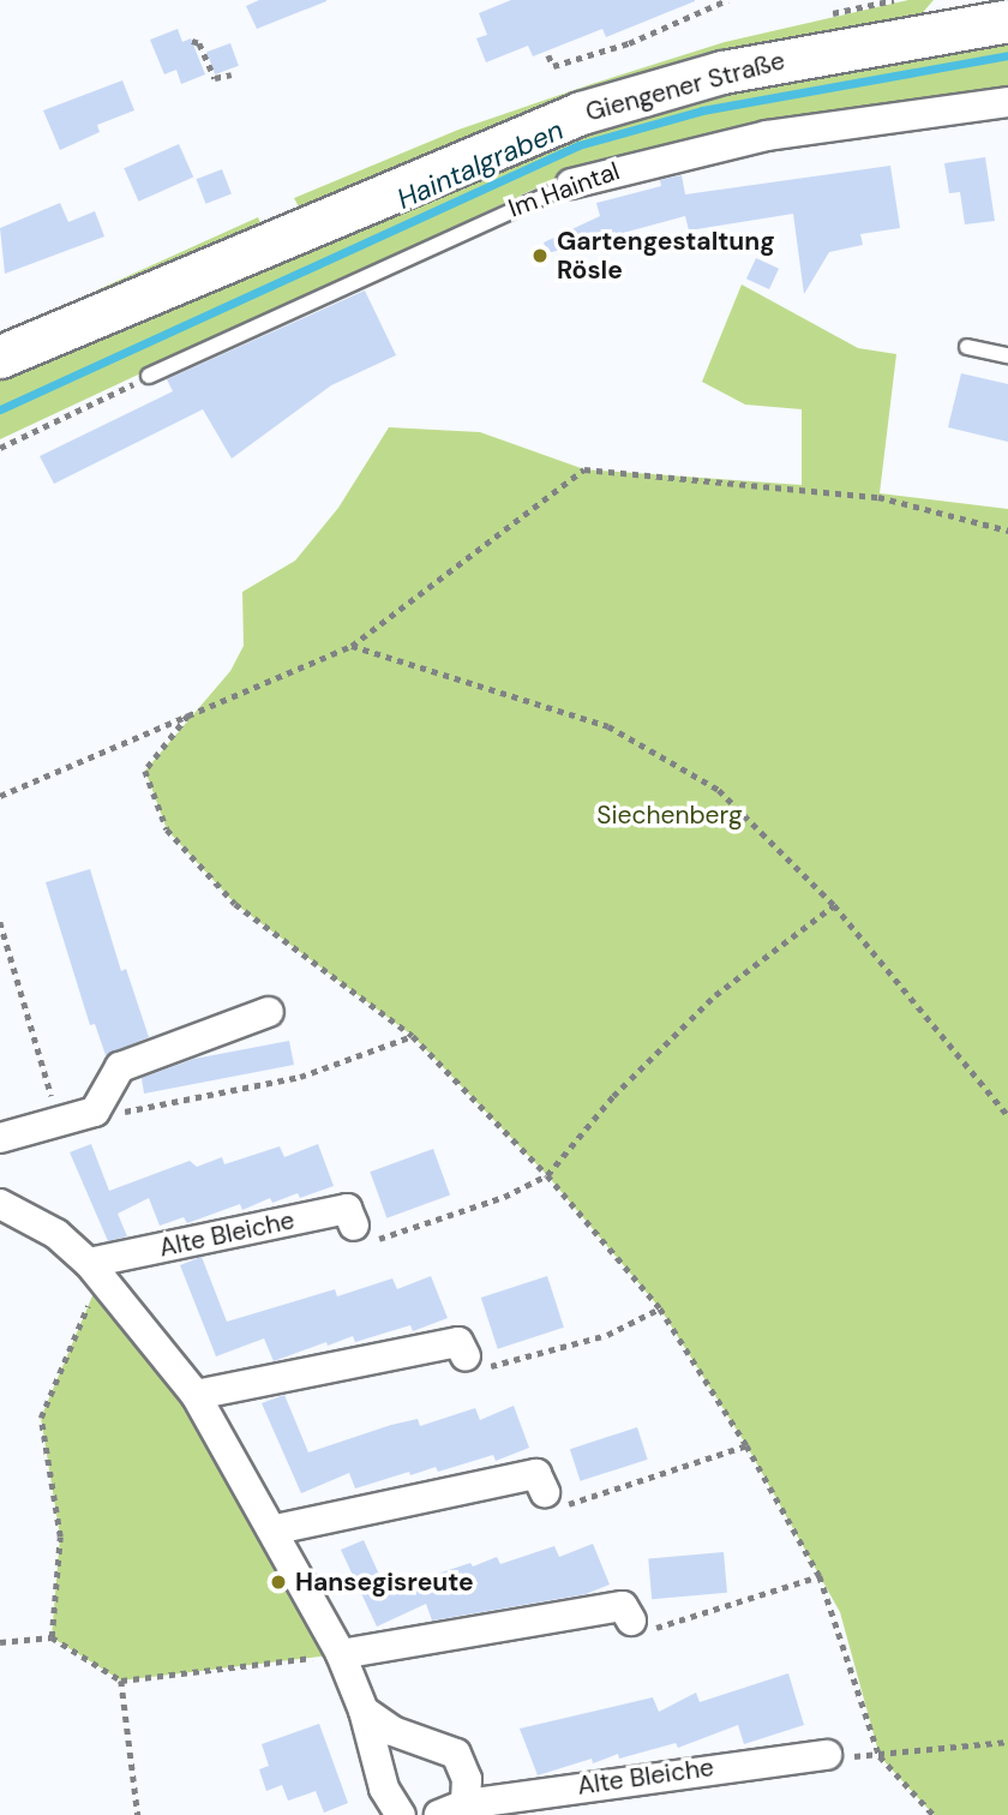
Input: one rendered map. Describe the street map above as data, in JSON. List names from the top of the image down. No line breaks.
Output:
{"streets":{"main road":["Giengener Straße"],"street":["Im Haintal","Alte Bleiche"]},"water":["Haintalgraben"],"parks":["Siechenberg"],"places":["Gartengestaltung Rösle","Hansegisreute"]}
